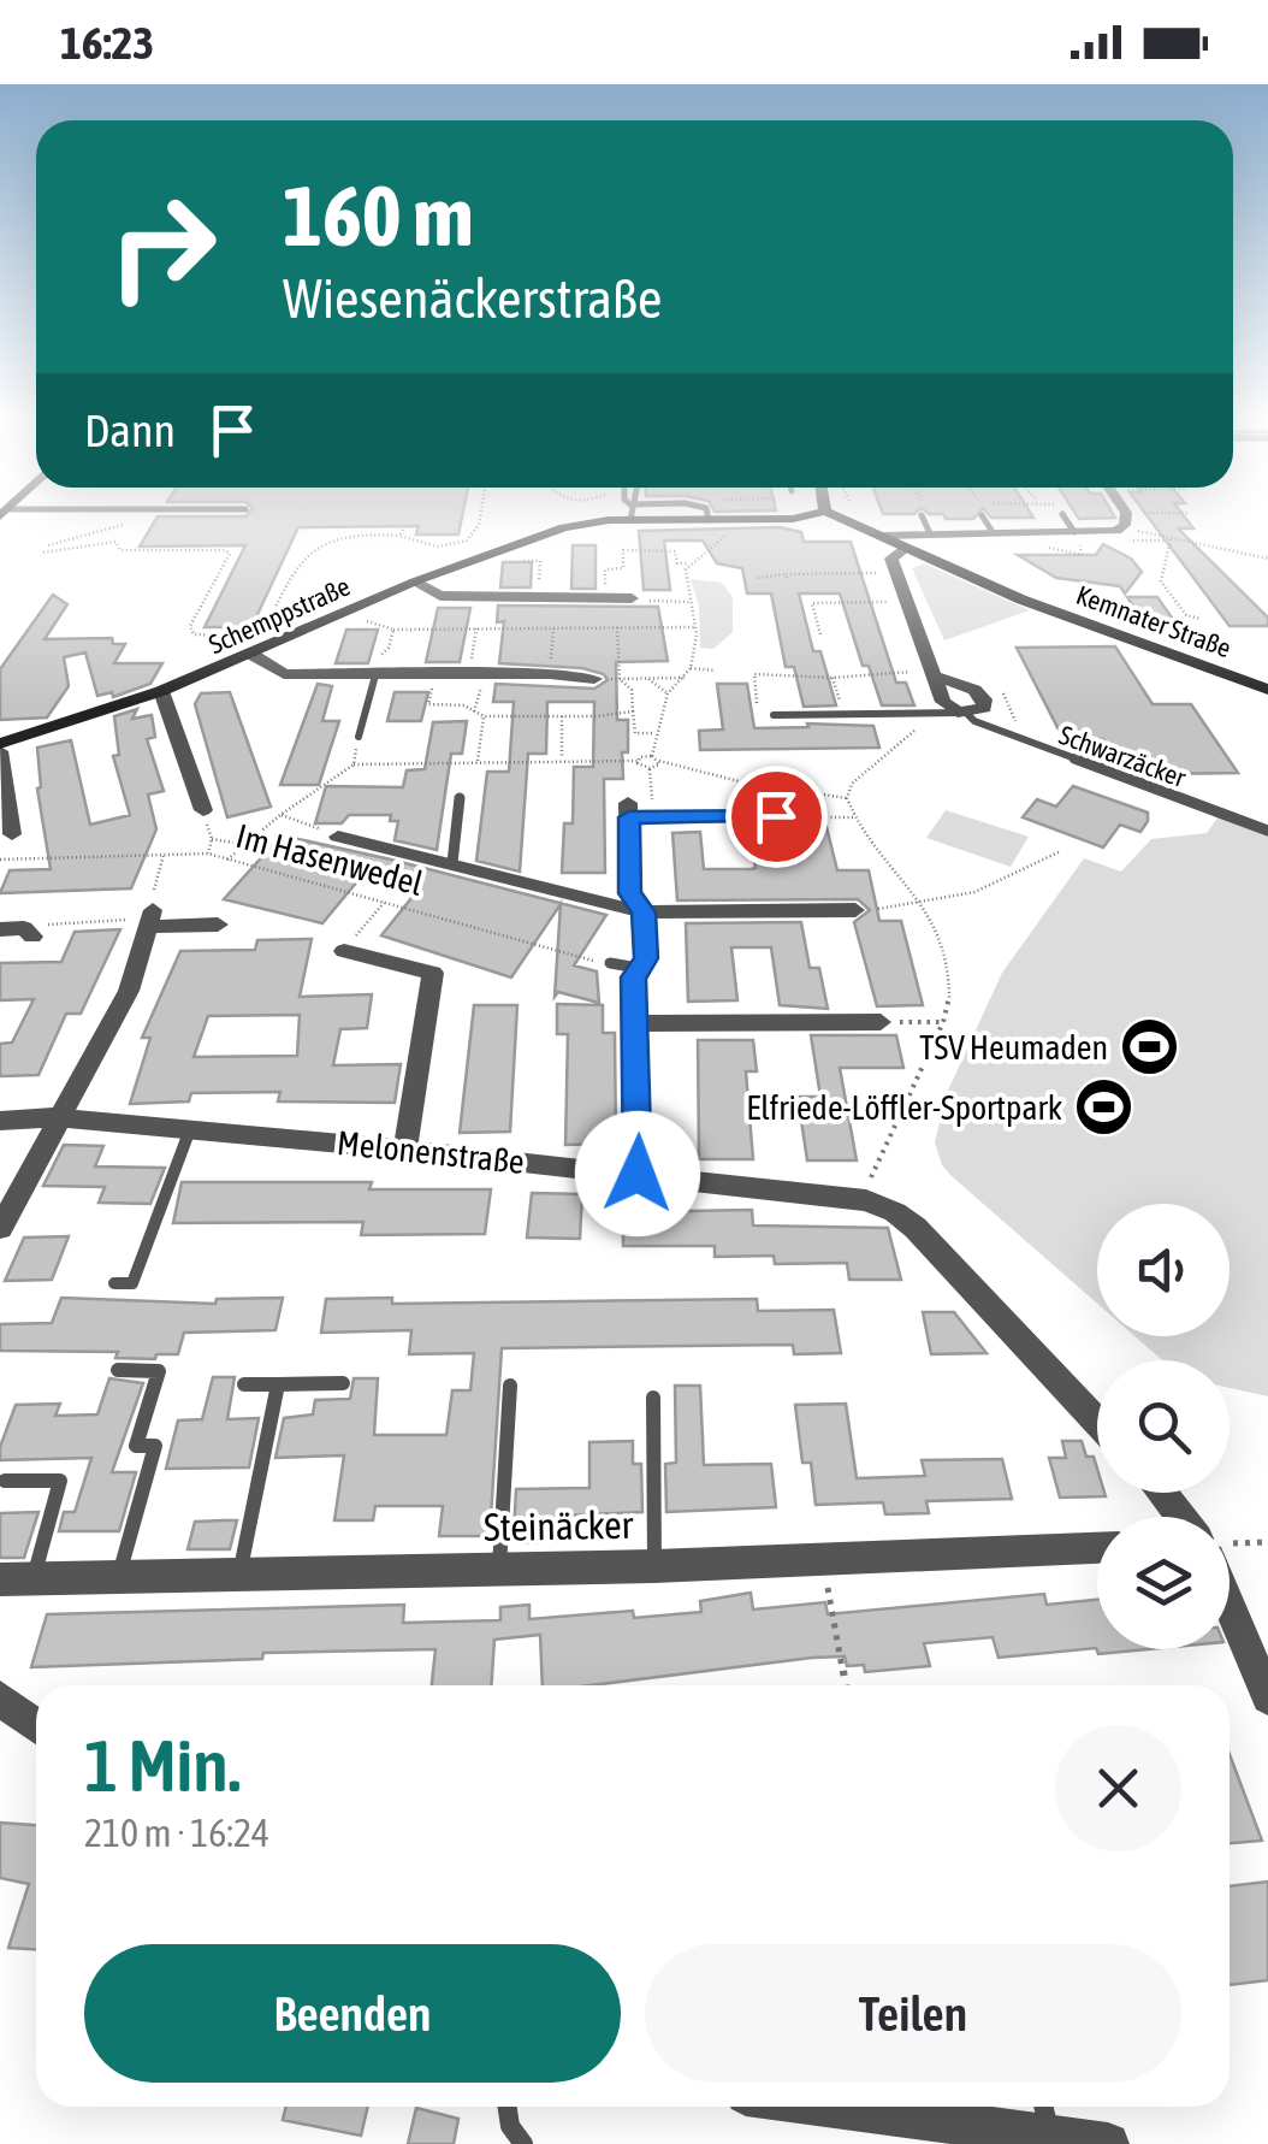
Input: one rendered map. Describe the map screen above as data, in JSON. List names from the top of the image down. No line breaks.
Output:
{"streets":{"street":["Schemppstraße","Kemnater Straße","Melonenstraße","Steinäcker"],"lane":["Schwarzäcker"],"path":["Im Hasenwedel"]},"places":{"sports":["TSV Heumaden","Elfriede-Löffler-Sportpark"]},"page":{"status":"16:23","turn":["160 m","Wiesenäckerstraße"],"then":"Dann","heading":["1 Min.","210 m · 16:24"],"buttons":["Beenden","Teilen"]}}
